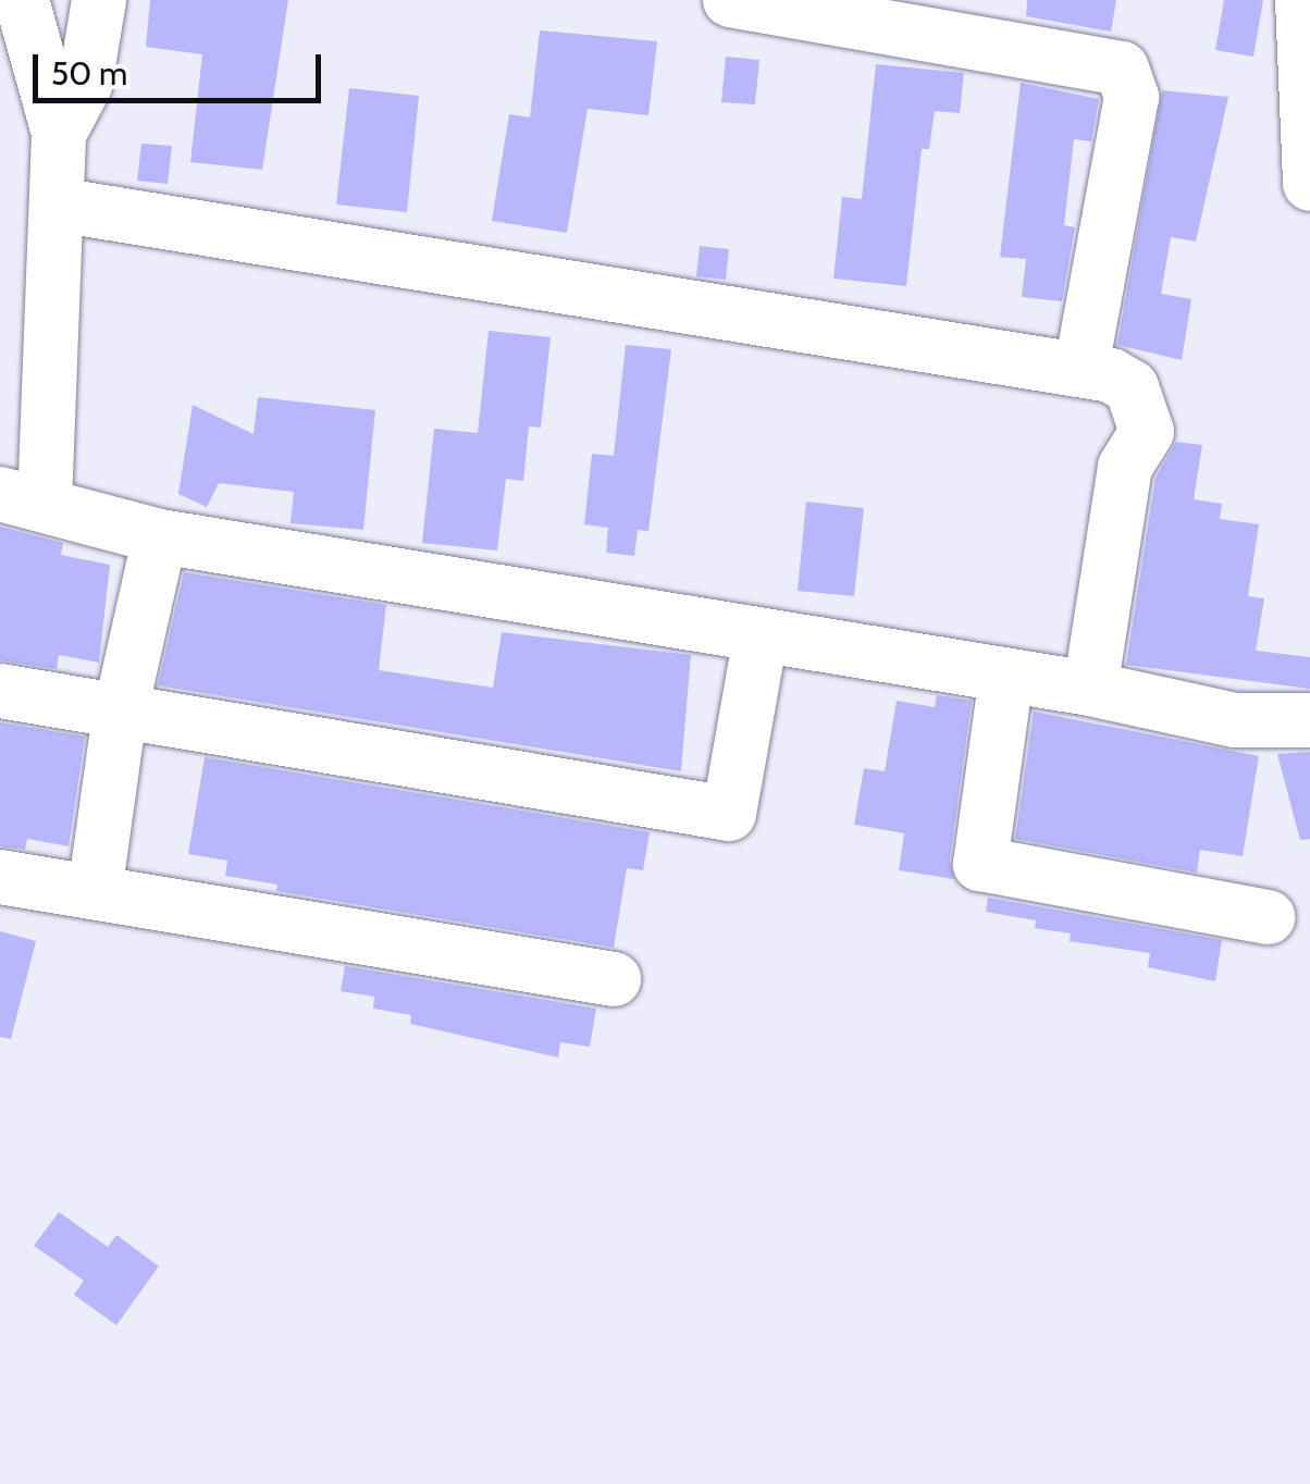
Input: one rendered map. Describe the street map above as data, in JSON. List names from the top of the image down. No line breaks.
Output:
{"scale_bar":"50 m"}
